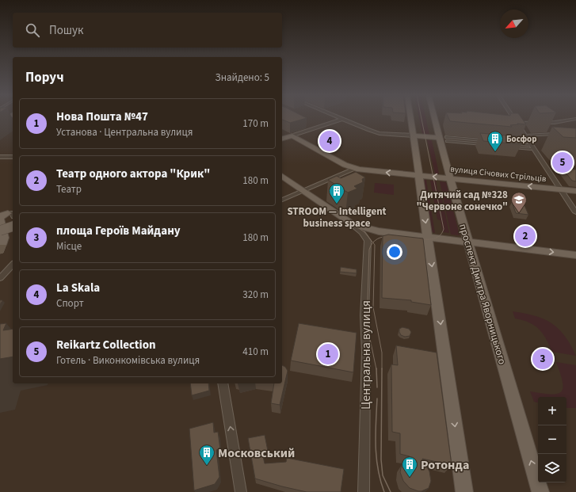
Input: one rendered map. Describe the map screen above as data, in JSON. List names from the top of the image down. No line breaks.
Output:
{"streets":{"main road":["вулиця Січових Стрільців","проспект Дмитра Яворницького"],"street":["Центральна вулиця"]},"crossings":[["вулиця Січових Стрільців","проспект Дмитра Яворницького"]],"places":{"building":["Босфор","STROOM — Intelligent business space","Московський","Ротонда"],"school or university":["Дитячий сад №328 \"Червоне сонечко\""]},"north":"bottom left","page":{"search":"Пошук","heading":["Поруч","Знайдено: 5"],"list":[{"mark":"1","name":"Нова Пошта №47","note":"Установа · Центральна вулиця","value":"170 m"},{"mark":"2","name":"Театр одного актора \"Крик\"","note":"Театр","value":"180 m"},{"mark":"3","name":"площа Героїв Майдану","note":"Місце","value":"180 m"},{"mark":"4","name":"La Skala","note":"Спорт","value":"320 m"},{"mark":"5","name":"Reikartz Collection","note":"Готель · Виконкомівська вулиця","value":"410 m"}],"pins":["4","5","2","1","3"],"map_buttons":["+","−"]}}
